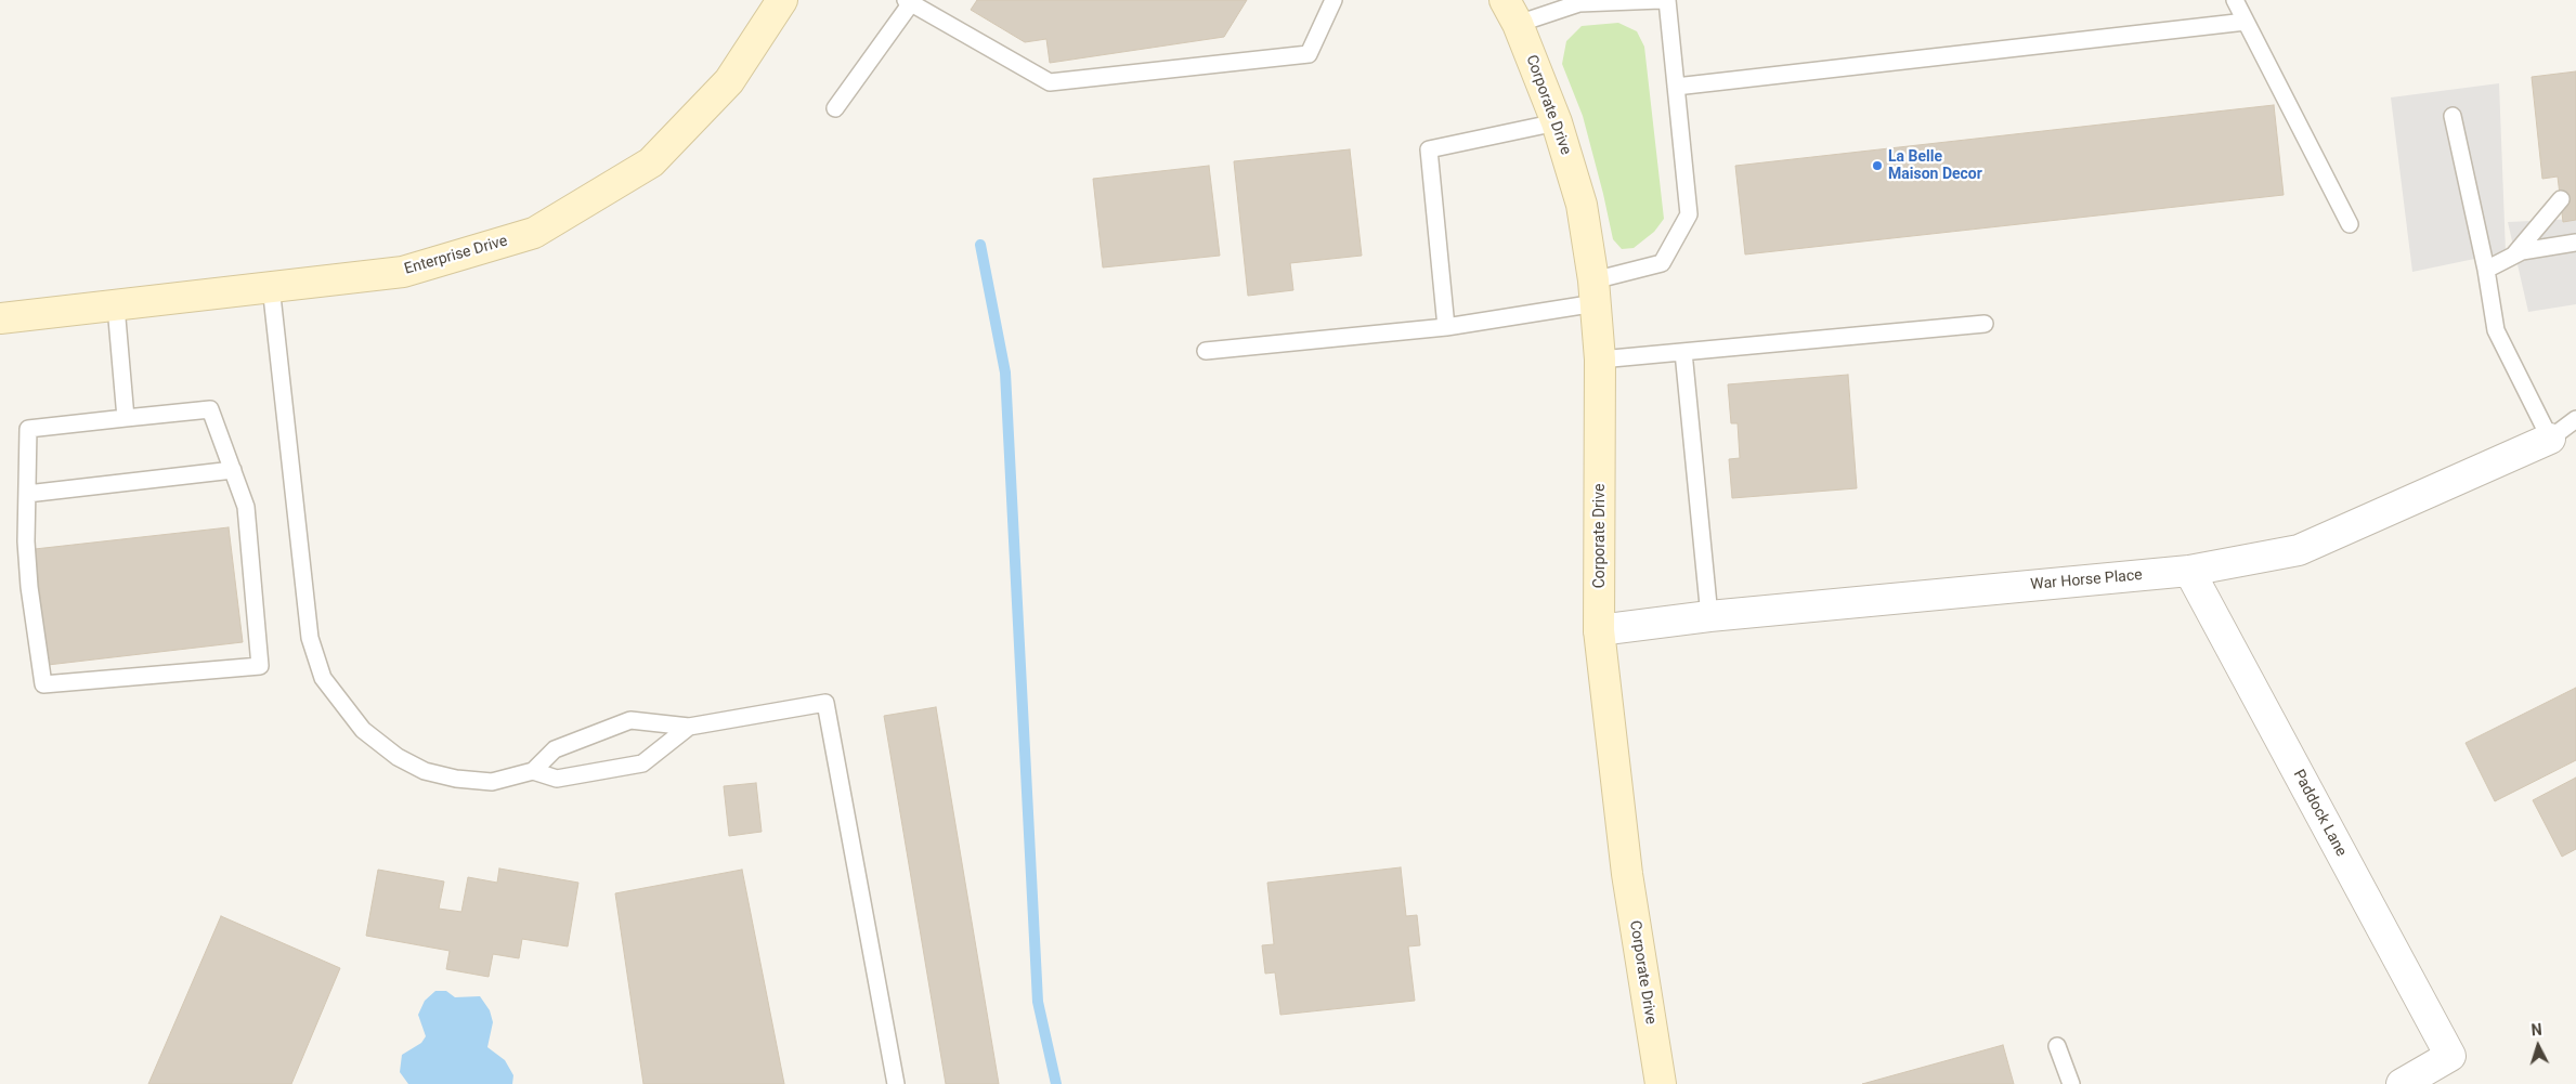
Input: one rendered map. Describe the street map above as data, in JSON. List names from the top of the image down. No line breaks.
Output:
{"streets":{"street":["Corporate Drive","Enterprise Drive","War Horse Place","Paddock Lane"]},"crossings":[["Corporate Drive","War Horse Place"],["War Horse Place","Paddock Lane"]],"places":["La Belle Maison Decor"],"north":"top"}
